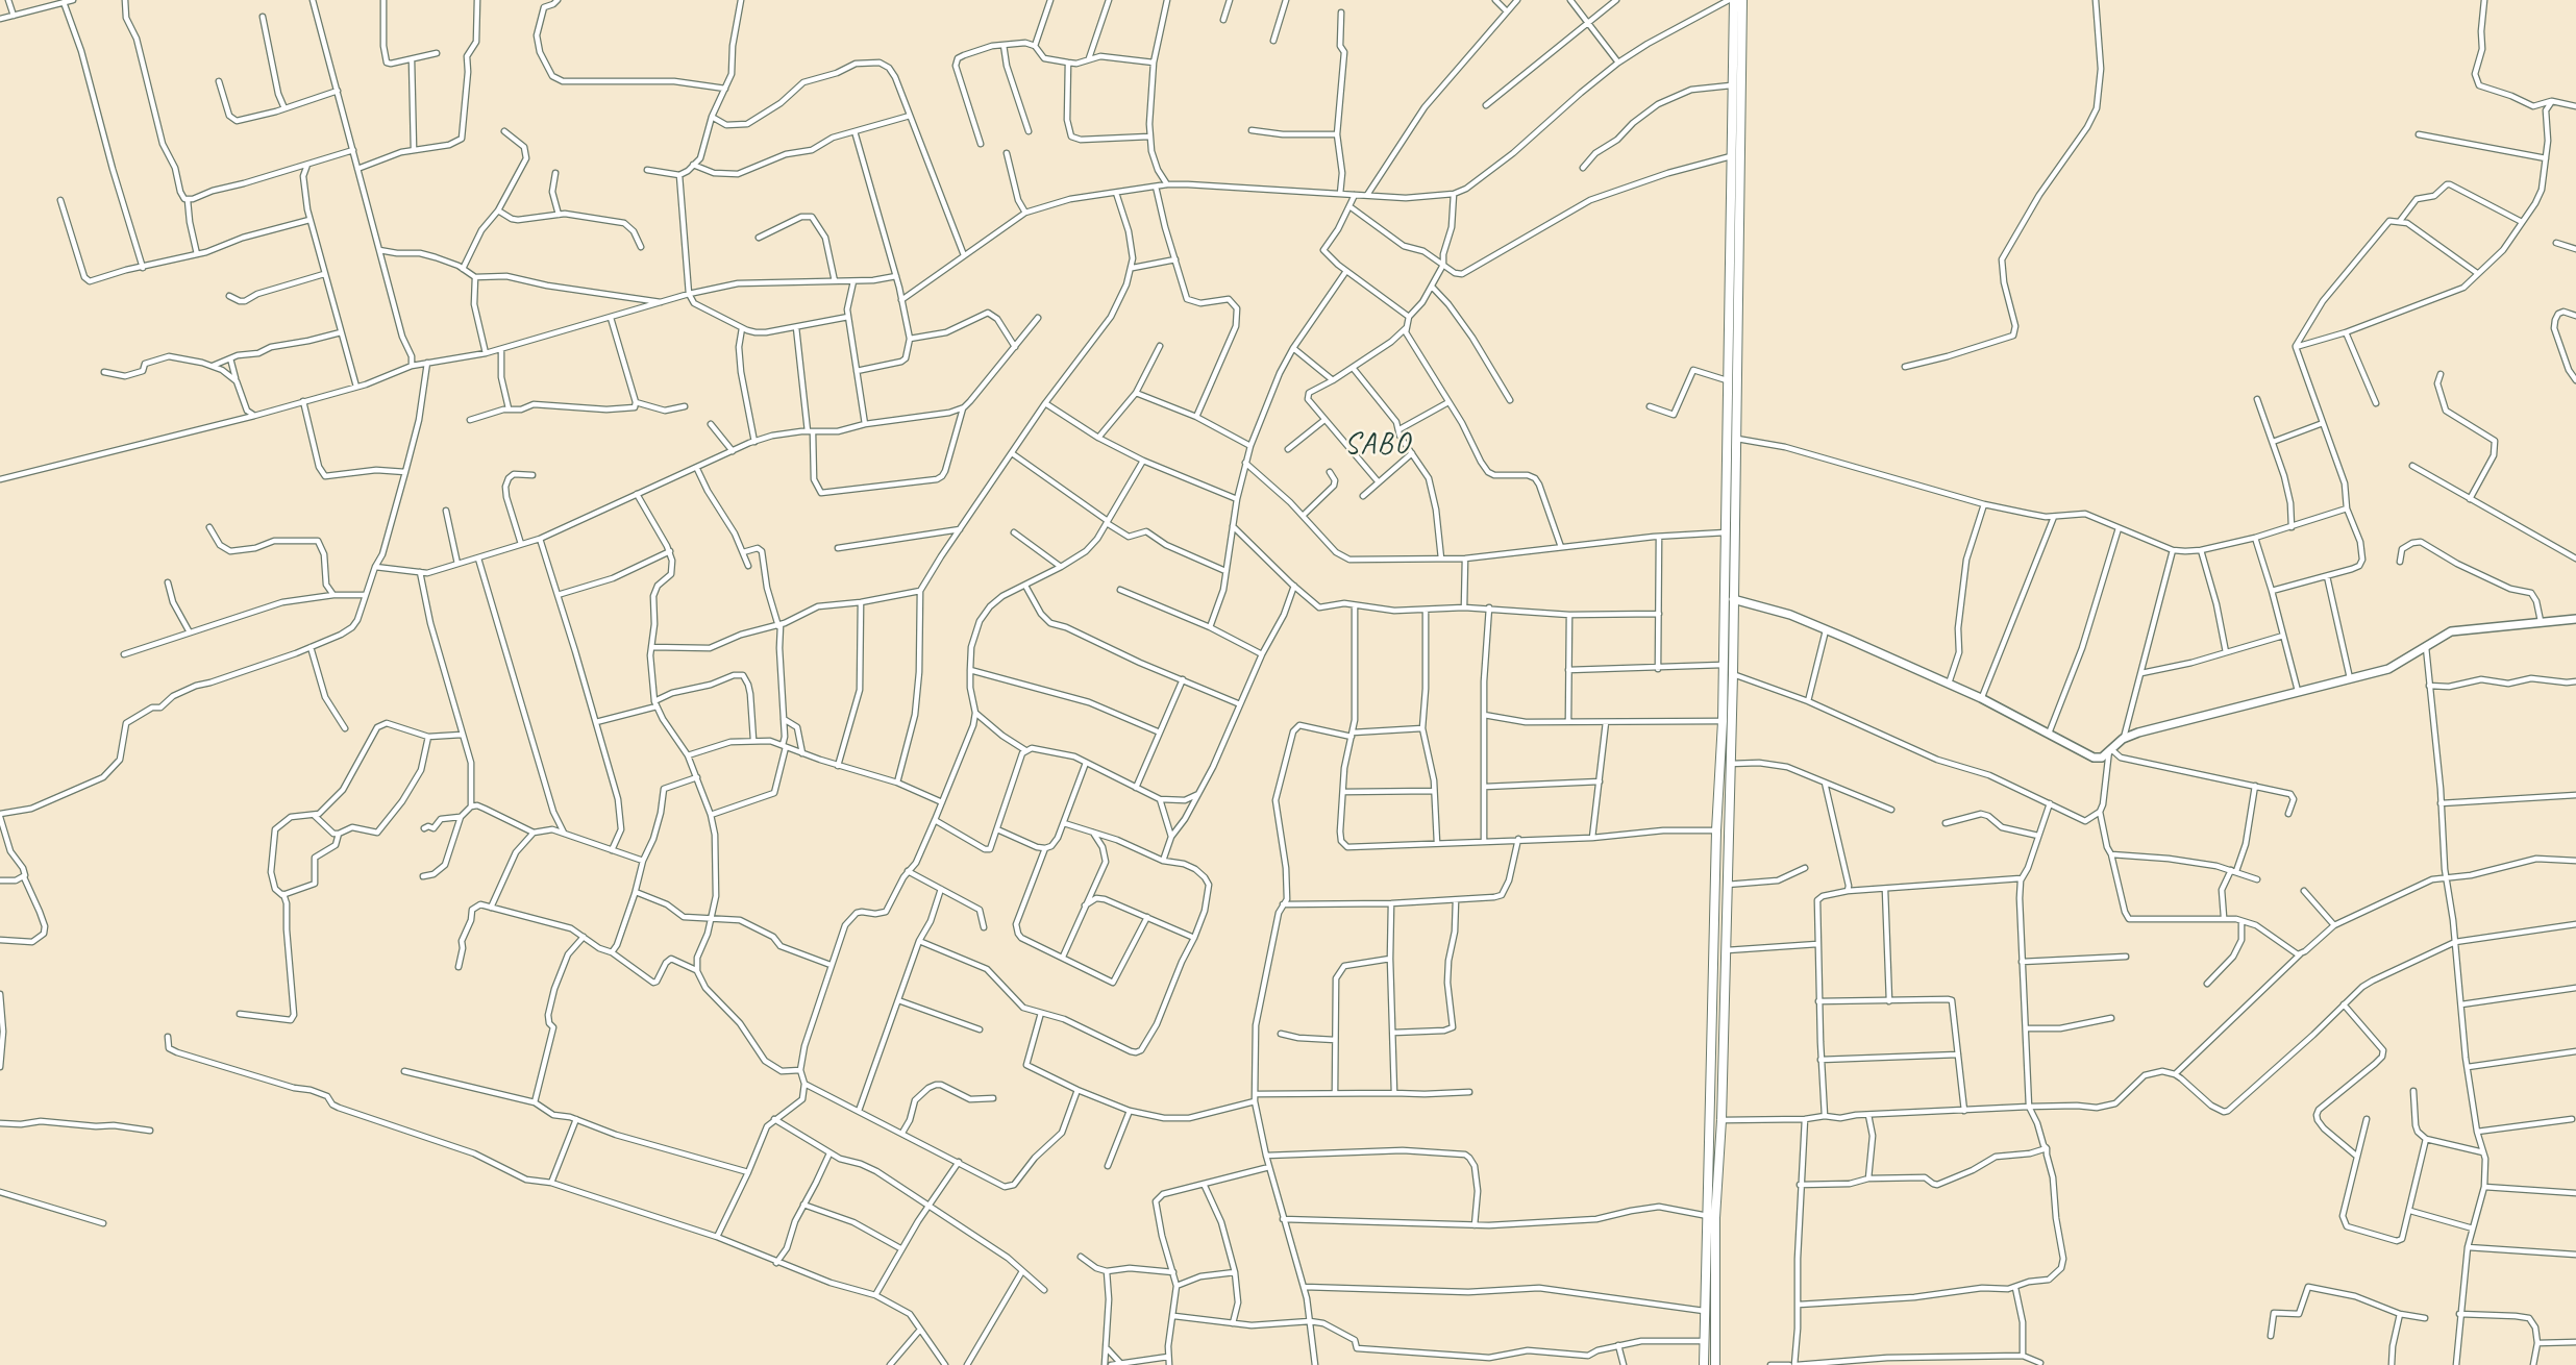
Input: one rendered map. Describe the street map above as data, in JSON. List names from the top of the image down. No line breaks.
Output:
{"districts":["SABO"]}
